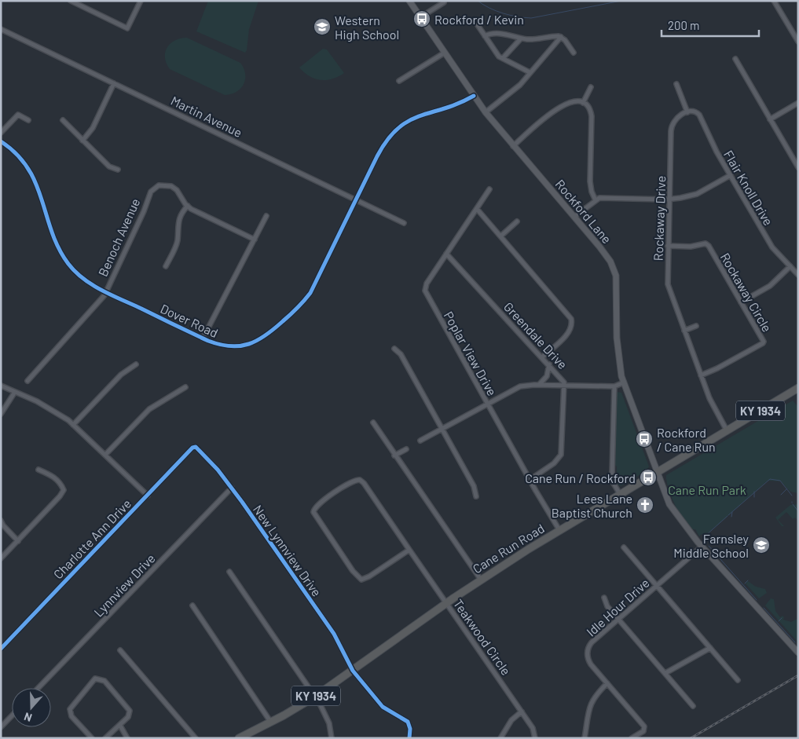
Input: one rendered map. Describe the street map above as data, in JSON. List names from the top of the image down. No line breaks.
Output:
{"streets":{"highway":["KY 1934","Cane Run Road"],"main road":["Rockford Lane"],"street":["Martin Avenue","Flair Knoll Drive","Rockaway Drive","Benoch Avenue","Rockaway Circle","Dover Road","Greendale Drive","Poplar View Drive","Charlotte Ann Drive","New Lynnview Drive","Lynnview Drive","Idle Hour Drive","Teakwood Circle"]},"crossings":[["Martin Avenue","Dover Road"],["Flair Knoll Drive","Rockaway Drive"],["Rockford Lane","Dover Road"],["Rockford Lane","Cane Run Road"],["Rockford Lane","Idle Hour Drive"],["Rockaway Drive","Rockaway Circle"],["Rockaway Drive","Cane Run Road"],["Benoch Avenue","Dover Road"],["Greendale Drive","Poplar View Drive"],["Poplar View Drive","Cane Run Road"],["Charlotte Ann Drive","New Lynnview Drive"],["Cane Run Road","New Lynnview Drive"],["Cane Run Road","Teakwood Circle"],["New Lynnview Drive","Lynnview Drive"]],"parks":["Cane Run Park"],"places":{"bus stop":["Rockford / Kevin","Rockford / Cane Run","Cane Run / Rockford"],"school or university":["Western High School","Farnsley Middle School"],"church":["Lees Lane Baptist Church"]},"scale_bar":"200 m","north":"bottom"}
